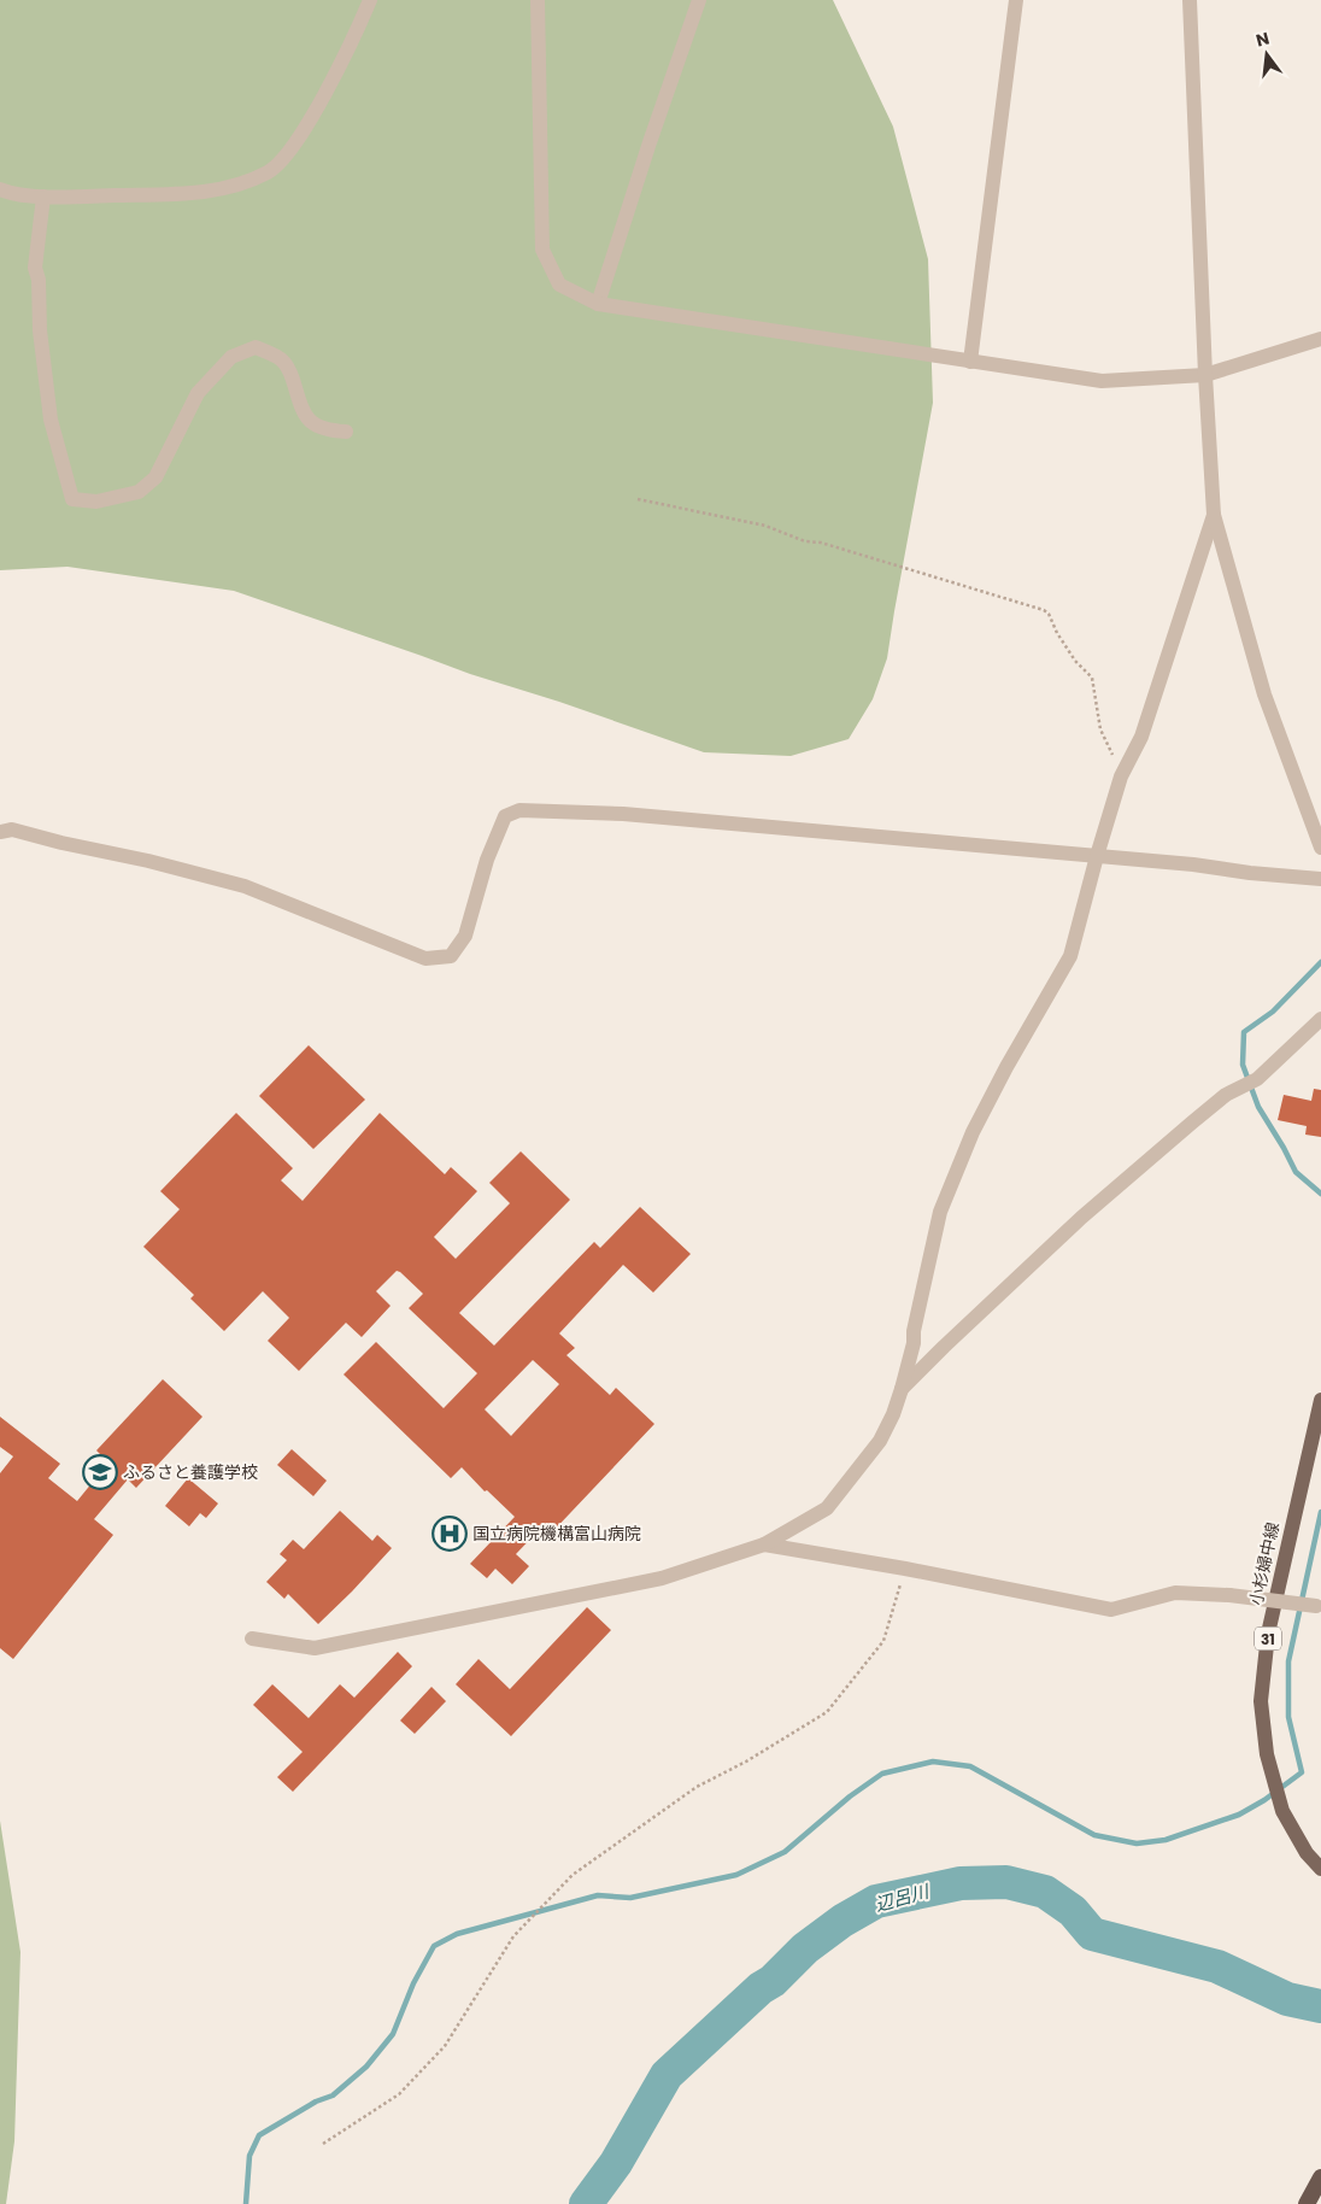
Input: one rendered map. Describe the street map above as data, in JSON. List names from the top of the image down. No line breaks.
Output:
{"streets":{"main road":["小杉婦中線","31"]},"water":["辺呂川"],"places":{"school or university":["ふるさと養護学校"],"hospital":["国立病院機構富山病院"]},"north":"top"}
